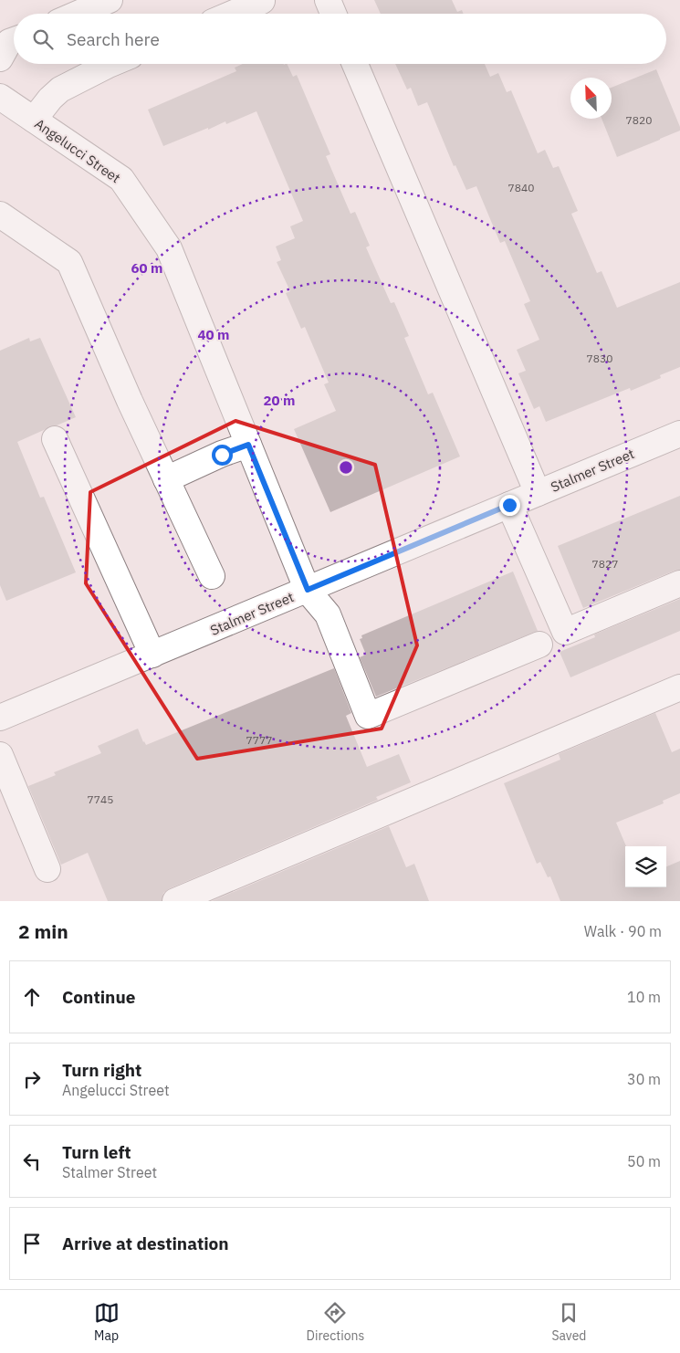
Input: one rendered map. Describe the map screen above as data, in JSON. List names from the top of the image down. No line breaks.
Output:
{"streets":{"street":["Angelucci Street","Stalmer Street"]},"crossings":[["Angelucci Street","Stalmer Street"]],"house_numbers":["7820","7840","7830","7827","7777","7745"],"north":"top left","page":{"search":"Search here","heading":["2 min","Walk · 90 m"],"list":[["Continue","10 m"],["Turn right","Angelucci Street","30 m"],["Turn left","Stalmer Street","50 m"],"Arrive at destination"],"nav":["Map","Directions","Saved"]},"rings":["60 m","40 m","20 m"]}
